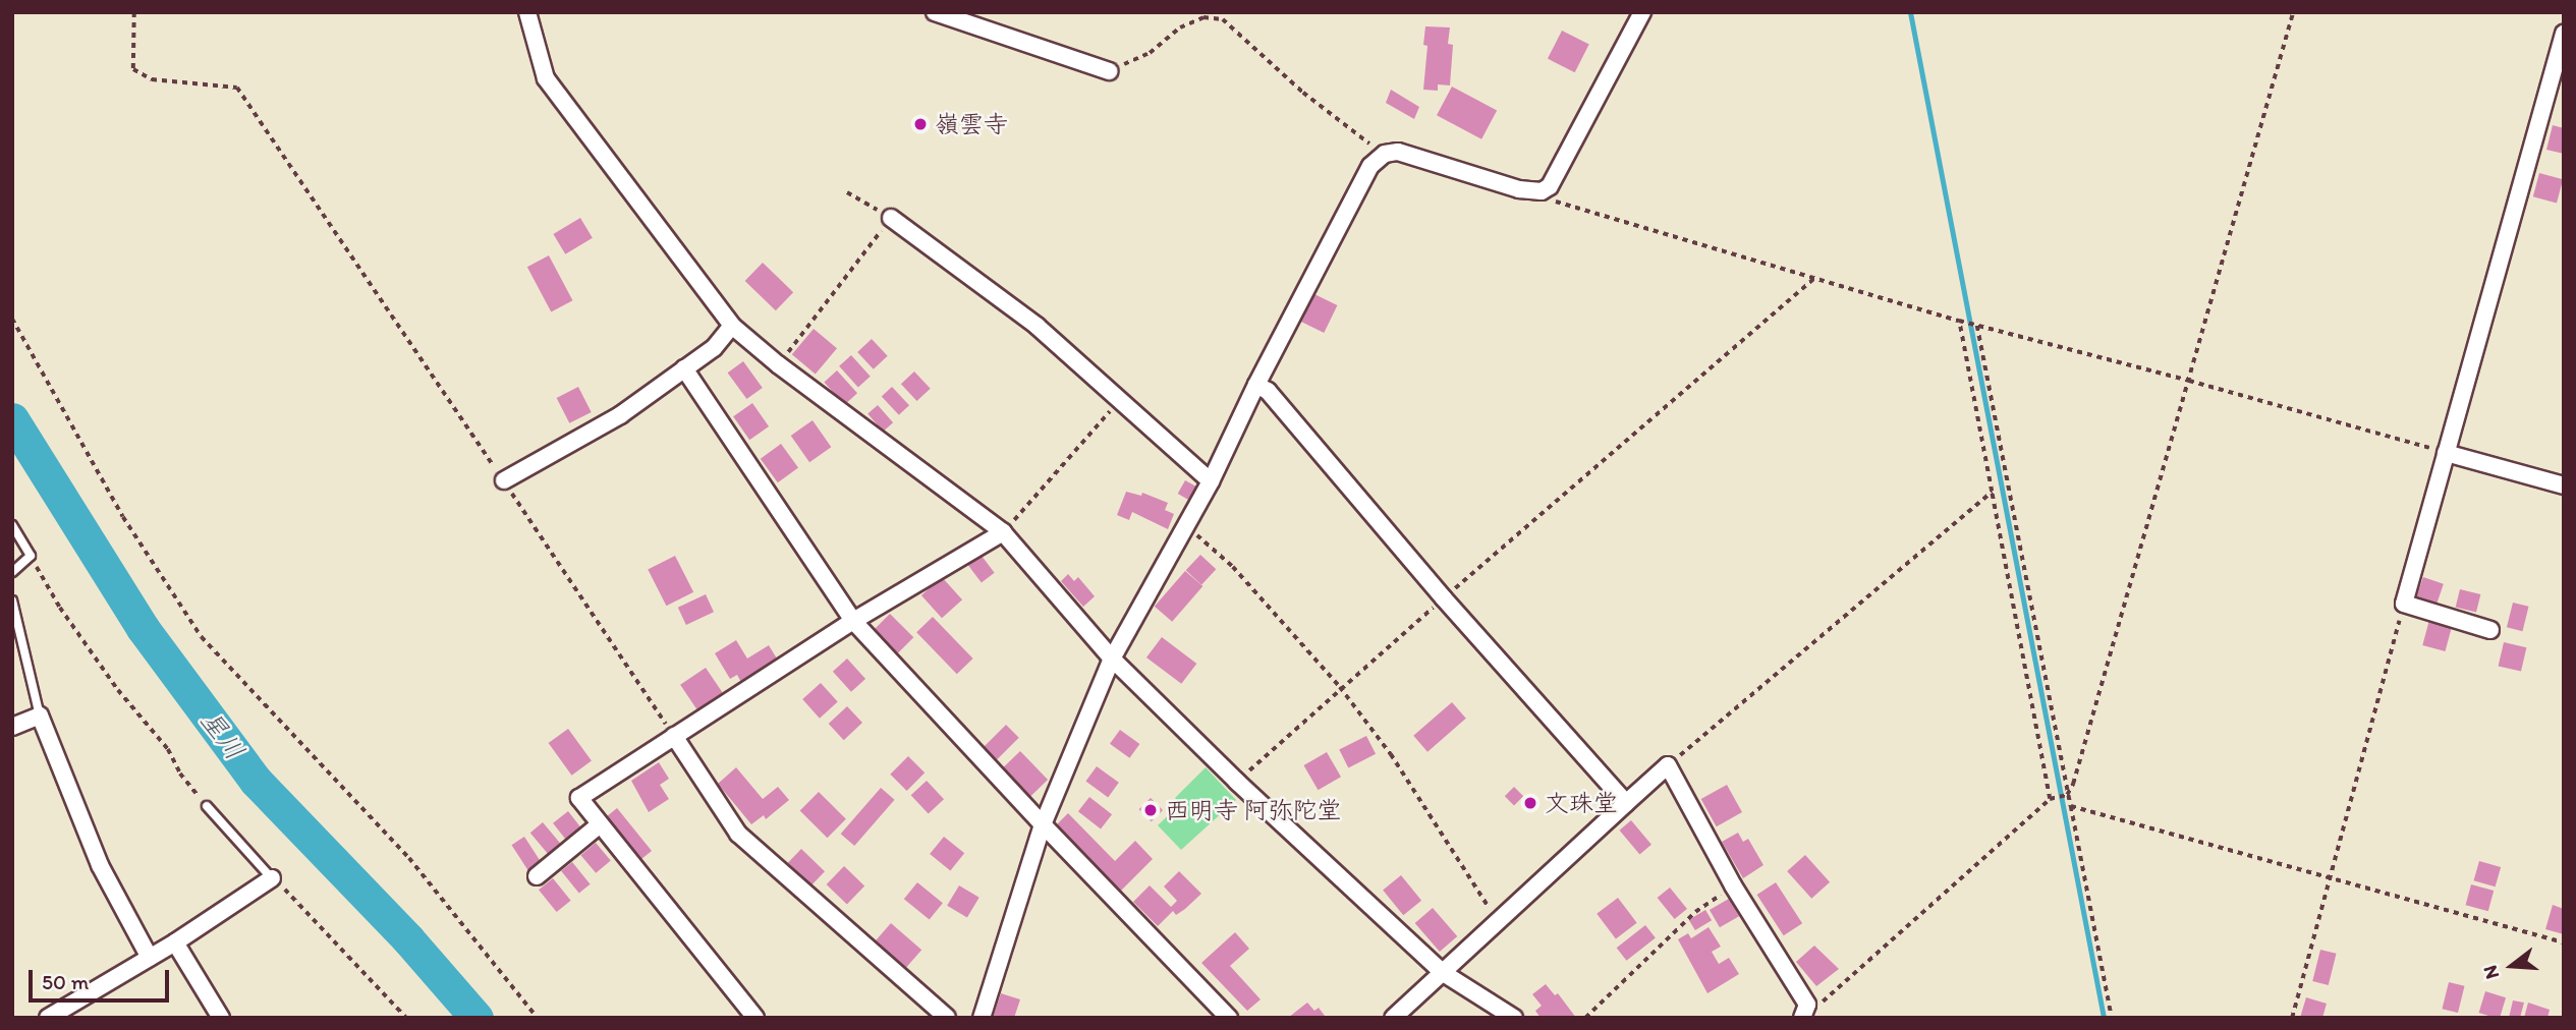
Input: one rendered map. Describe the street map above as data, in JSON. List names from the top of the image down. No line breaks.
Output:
{"water":["星川"],"places":["嶺雲寺","文珠堂","西明寺 阿弥陀堂"],"scale_bar":"50 m","north":"left"}
